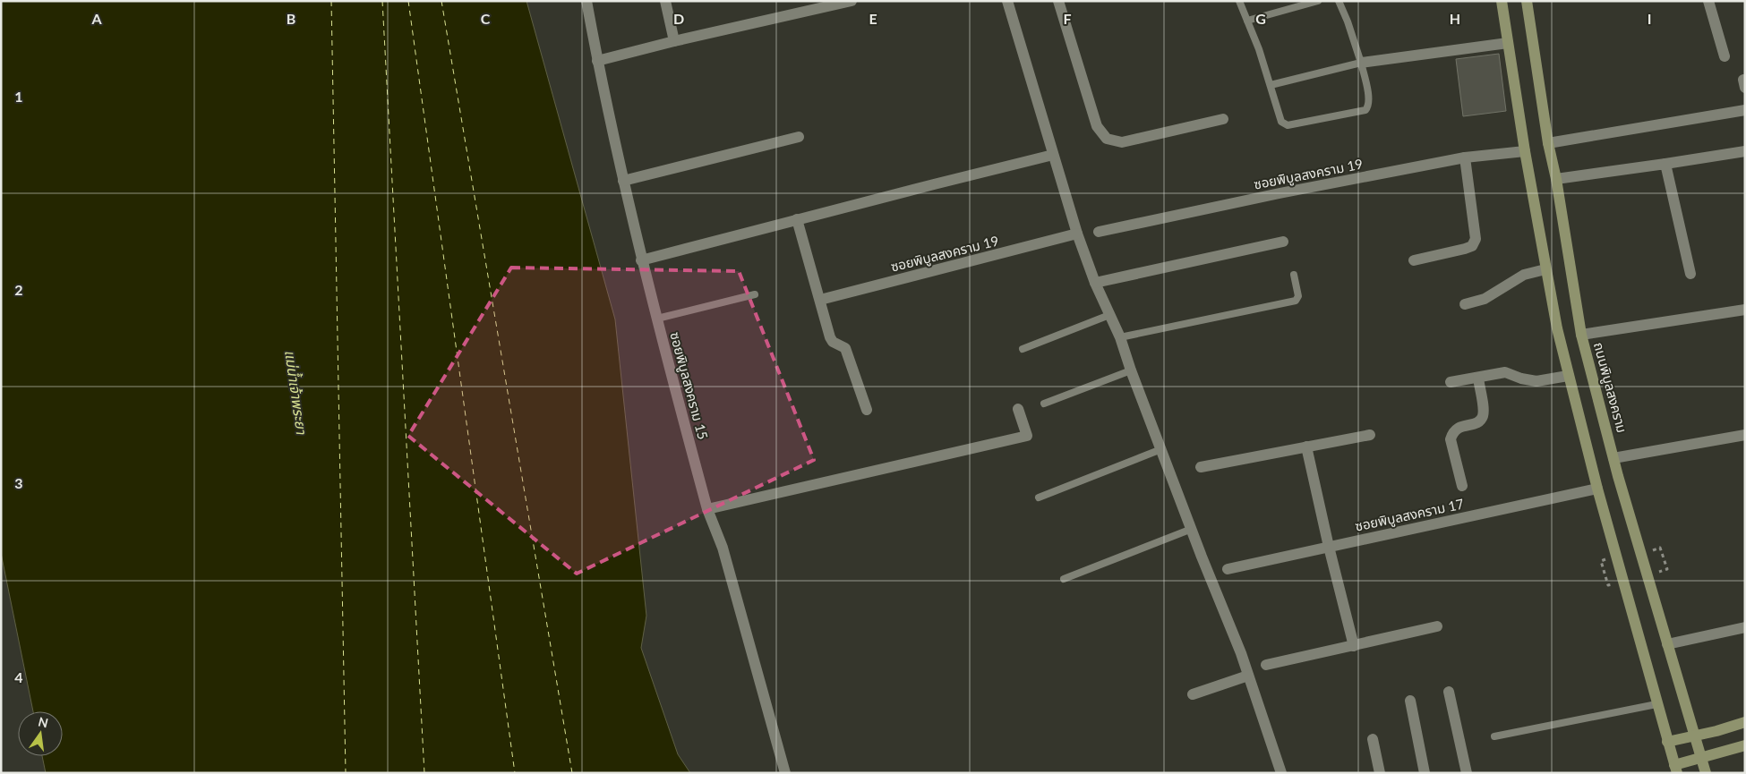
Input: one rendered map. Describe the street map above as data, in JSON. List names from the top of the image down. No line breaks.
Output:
{"streets":{"main road":["ถนนพิบูลสงคราม"],"street":["ซอยพิบูลสงคราม 19","ซอยพิบูลสงคราม 15","ซอยพิบูลสงคราม 17"]},"water":["แม่น้ำเจ้าพระยา"],"north":"top","grid":{"columns":["A","B","C","D","E","F","G","H","I"],"rows":["1","2","3","4"]}}
